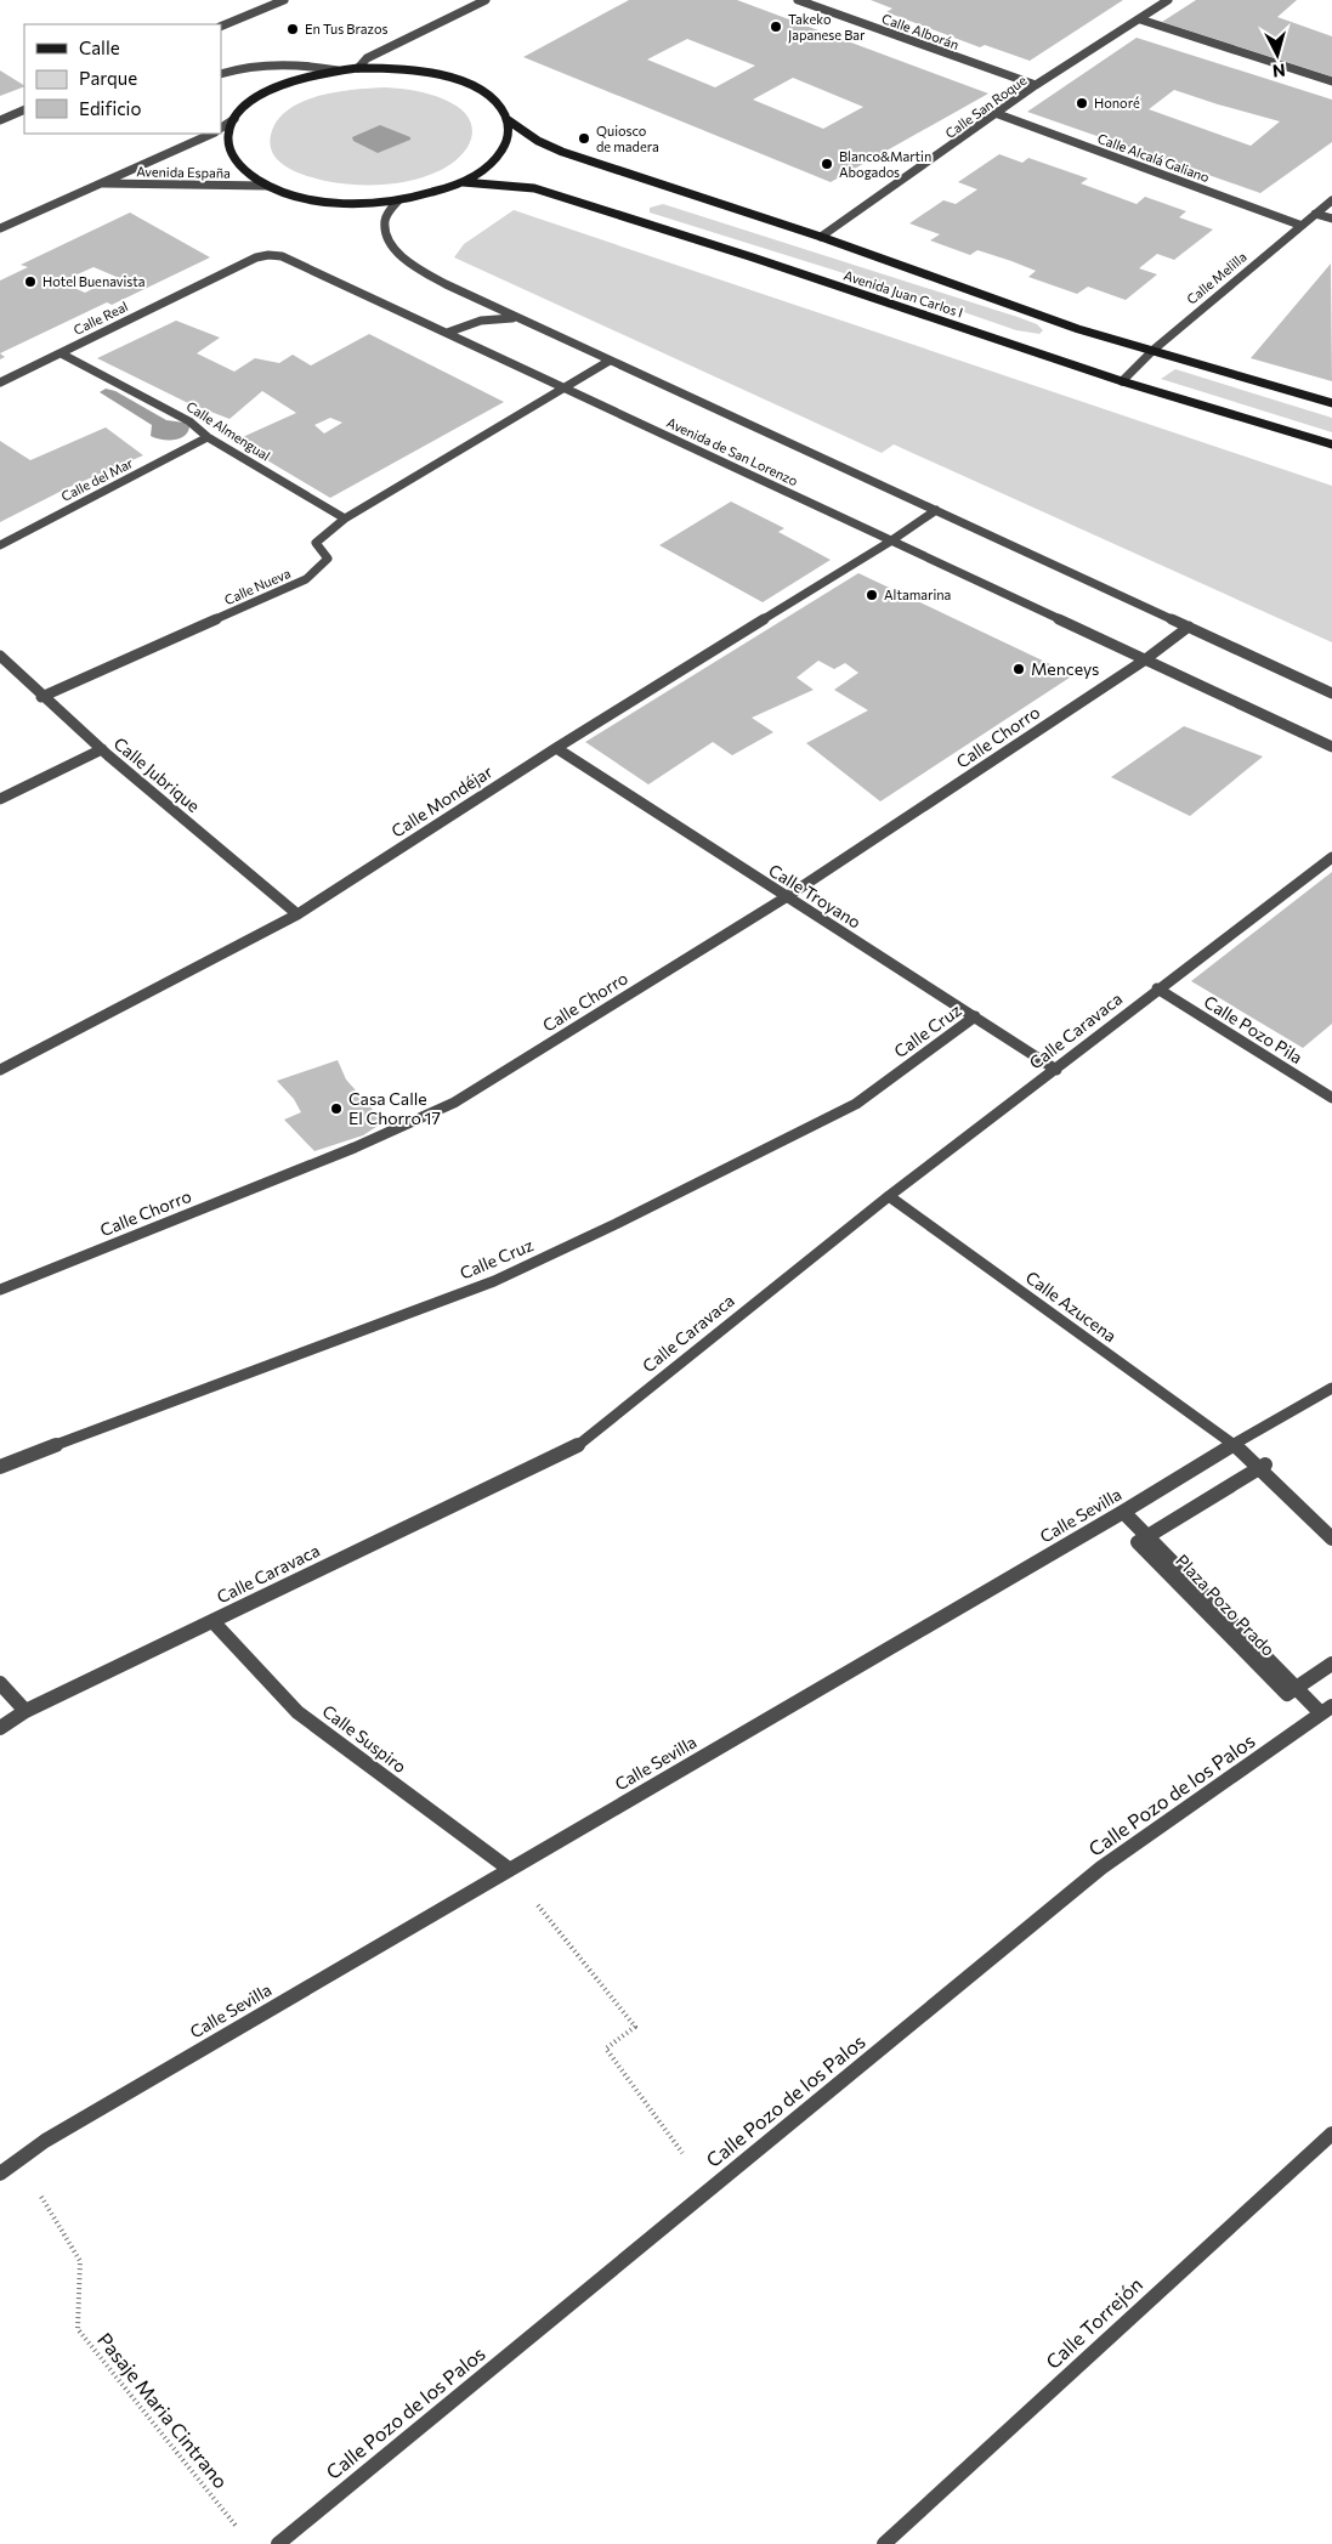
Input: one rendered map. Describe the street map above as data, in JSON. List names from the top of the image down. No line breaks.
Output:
{"streets":{"main road":["Avenida Juan Carlos I"],"street":["Calle Alborán","Calle San Roque","Calle Alcalá Galiano","Avenida España","Calle Melilla","Calle Real","Calle Almengual","Avenida de San Lorenzo","Calle del Mar","Calle Nueva","Calle Chorro","Calle Jubrique","Calle Mondéjar","Calle Troyano","Calle Pozo Pila","Calle Cruz","Calle Caravaca","Calle Azucena","Calle Sevilla","Plaza Pozo Prado","Calle Suspiro","Calle Pozo de los Palos","Calle Torrejón"],"path":["Pasaje Maria Cintrano"]},"crossings":[["Calle Alborán","Calle San Roque"],["Calle San Roque","Calle Alcalá Galiano"],["Calle San Roque","Avenida Juan Carlos I"],["Calle Alcalá Galiano","Calle Melilla"],["Calle Melilla","Avenida Juan Carlos I"],["Calle Real","Calle Almengual"],["Calle Real","Avenida de San Lorenzo"],["Calle Almengual","Calle del Mar"],["Calle Almengual","Calle Nueva"],["Avenida de San Lorenzo","Calle Nueva"],["Avenida de San Lorenzo","Calle Chorro"],["Avenida de San Lorenzo","Calle Mondéjar"],["Calle Nueva","Calle Jubrique"],["Calle Chorro","Calle Troyano"],["Calle Jubrique","Calle Mondéjar"],["Calle Mondéjar","Calle Troyano"],["Calle Troyano","Calle Cruz"],["Calle Troyano","Calle Caravaca"],["Calle Pozo Pila","Calle Caravaca"],["Calle Caravaca","Calle Azucena"],["Calle Caravaca","Calle Suspiro"],["Calle Azucena","Calle Sevilla"],["Calle Sevilla","Plaza Pozo Prado"],["Calle Sevilla","Calle Suspiro"],["Calle Sevilla","Pasaje Maria Cintrano"],["Plaza Pozo Prado","Calle Pozo de los Palos"]],"places":["Takeko Japanese Bar","En Tus Brazos","Honoré","Quiosco de madera","Blanco&Martin Abogados","Hotel Buenavista","Altamarina","Menceys","Casa Calle El Chorro 17"],"legend":["Calle","Parque","Edificio"],"north":"bottom"}
